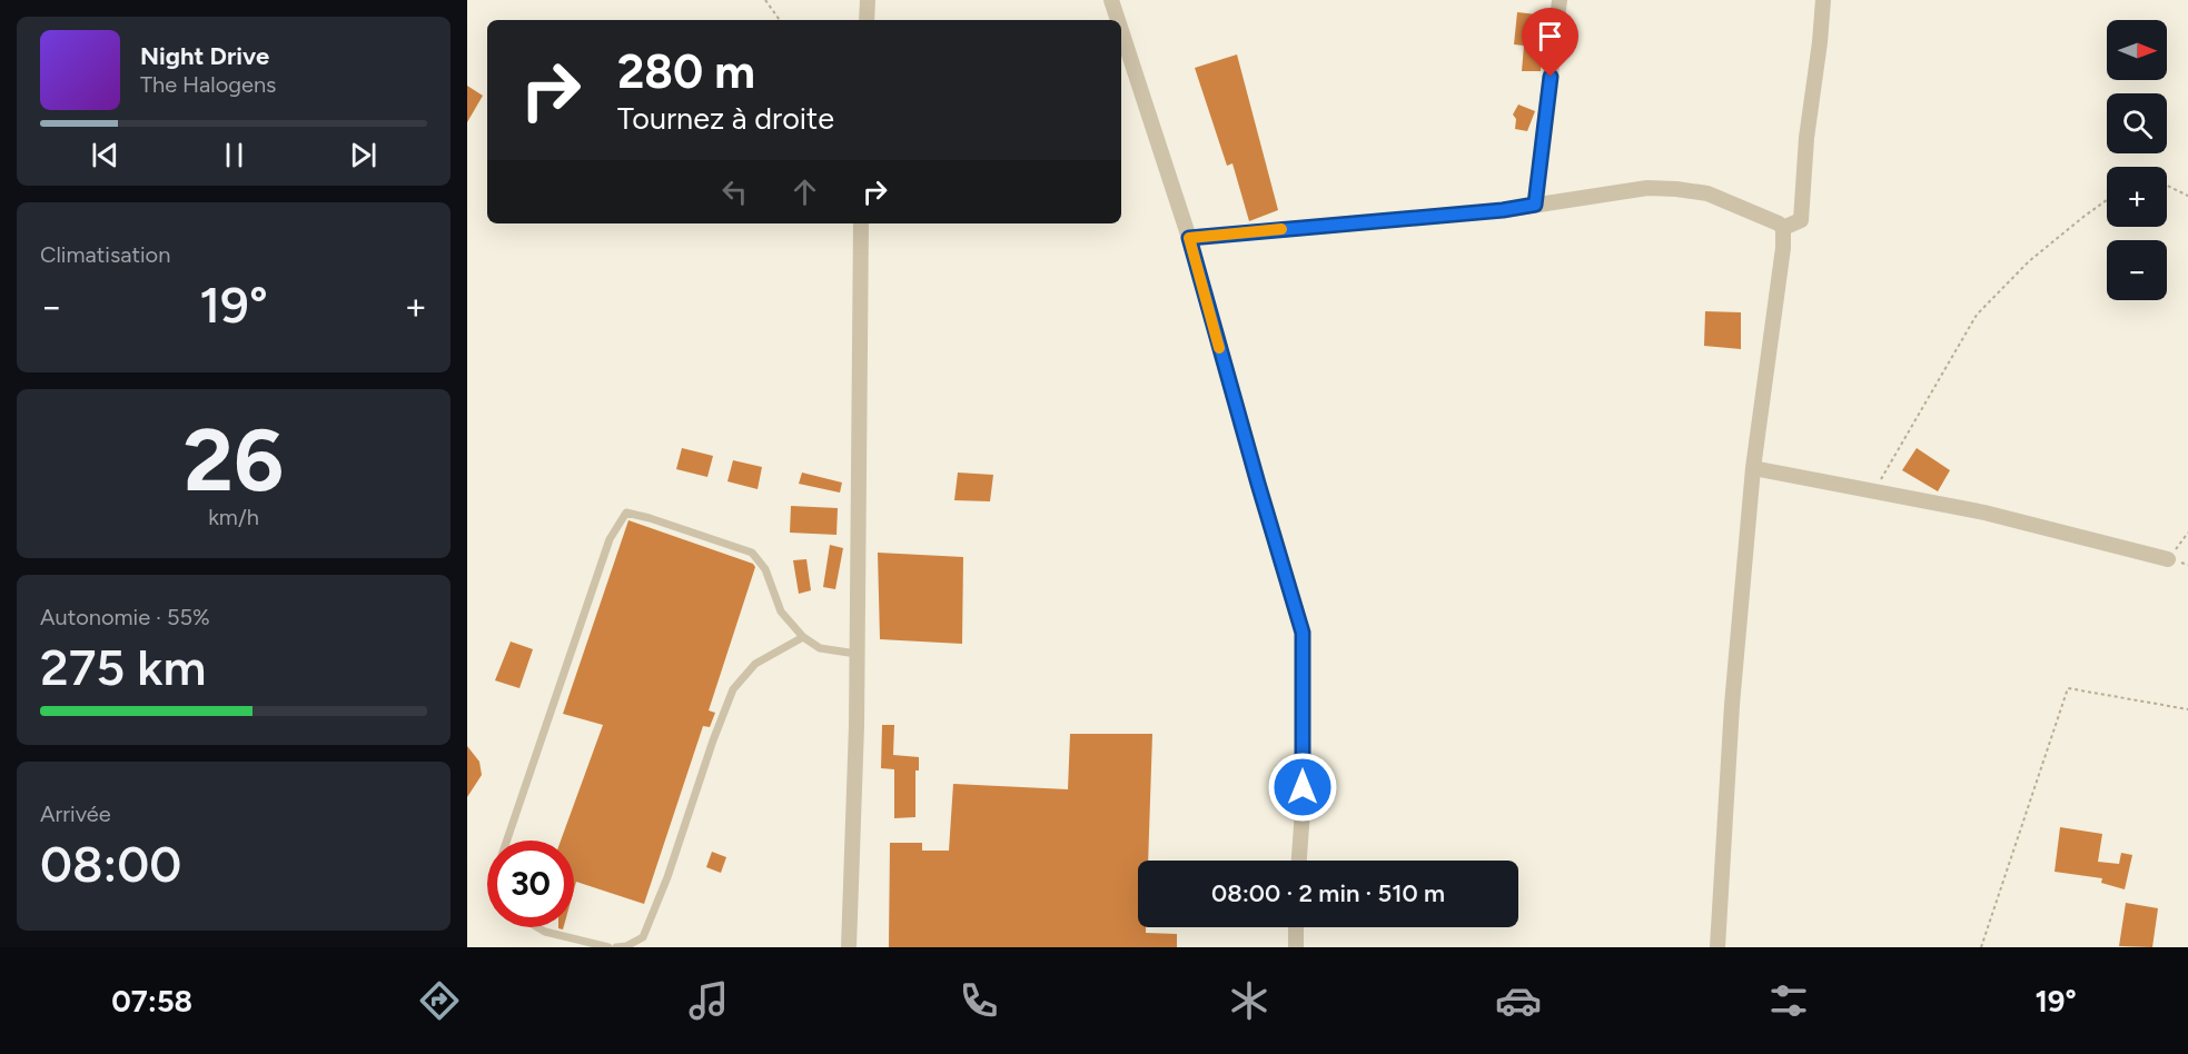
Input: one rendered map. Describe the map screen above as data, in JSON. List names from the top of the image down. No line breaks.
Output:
{"north":"right","page":{"map_buttons":["+","−"],"turn":["280 m","Tournez à droite"],"song":["Night Drive","The Halogens"],"tile":["Climatisation",["26","km/h"],["Autonomie · 55%","275 km"],["Arrivée","08:00"]],"heat":["−","19°","+"],"limit":"30","trip":"08:00 · 2 min · 510 m","tabs":["07:58","19°"]}}
